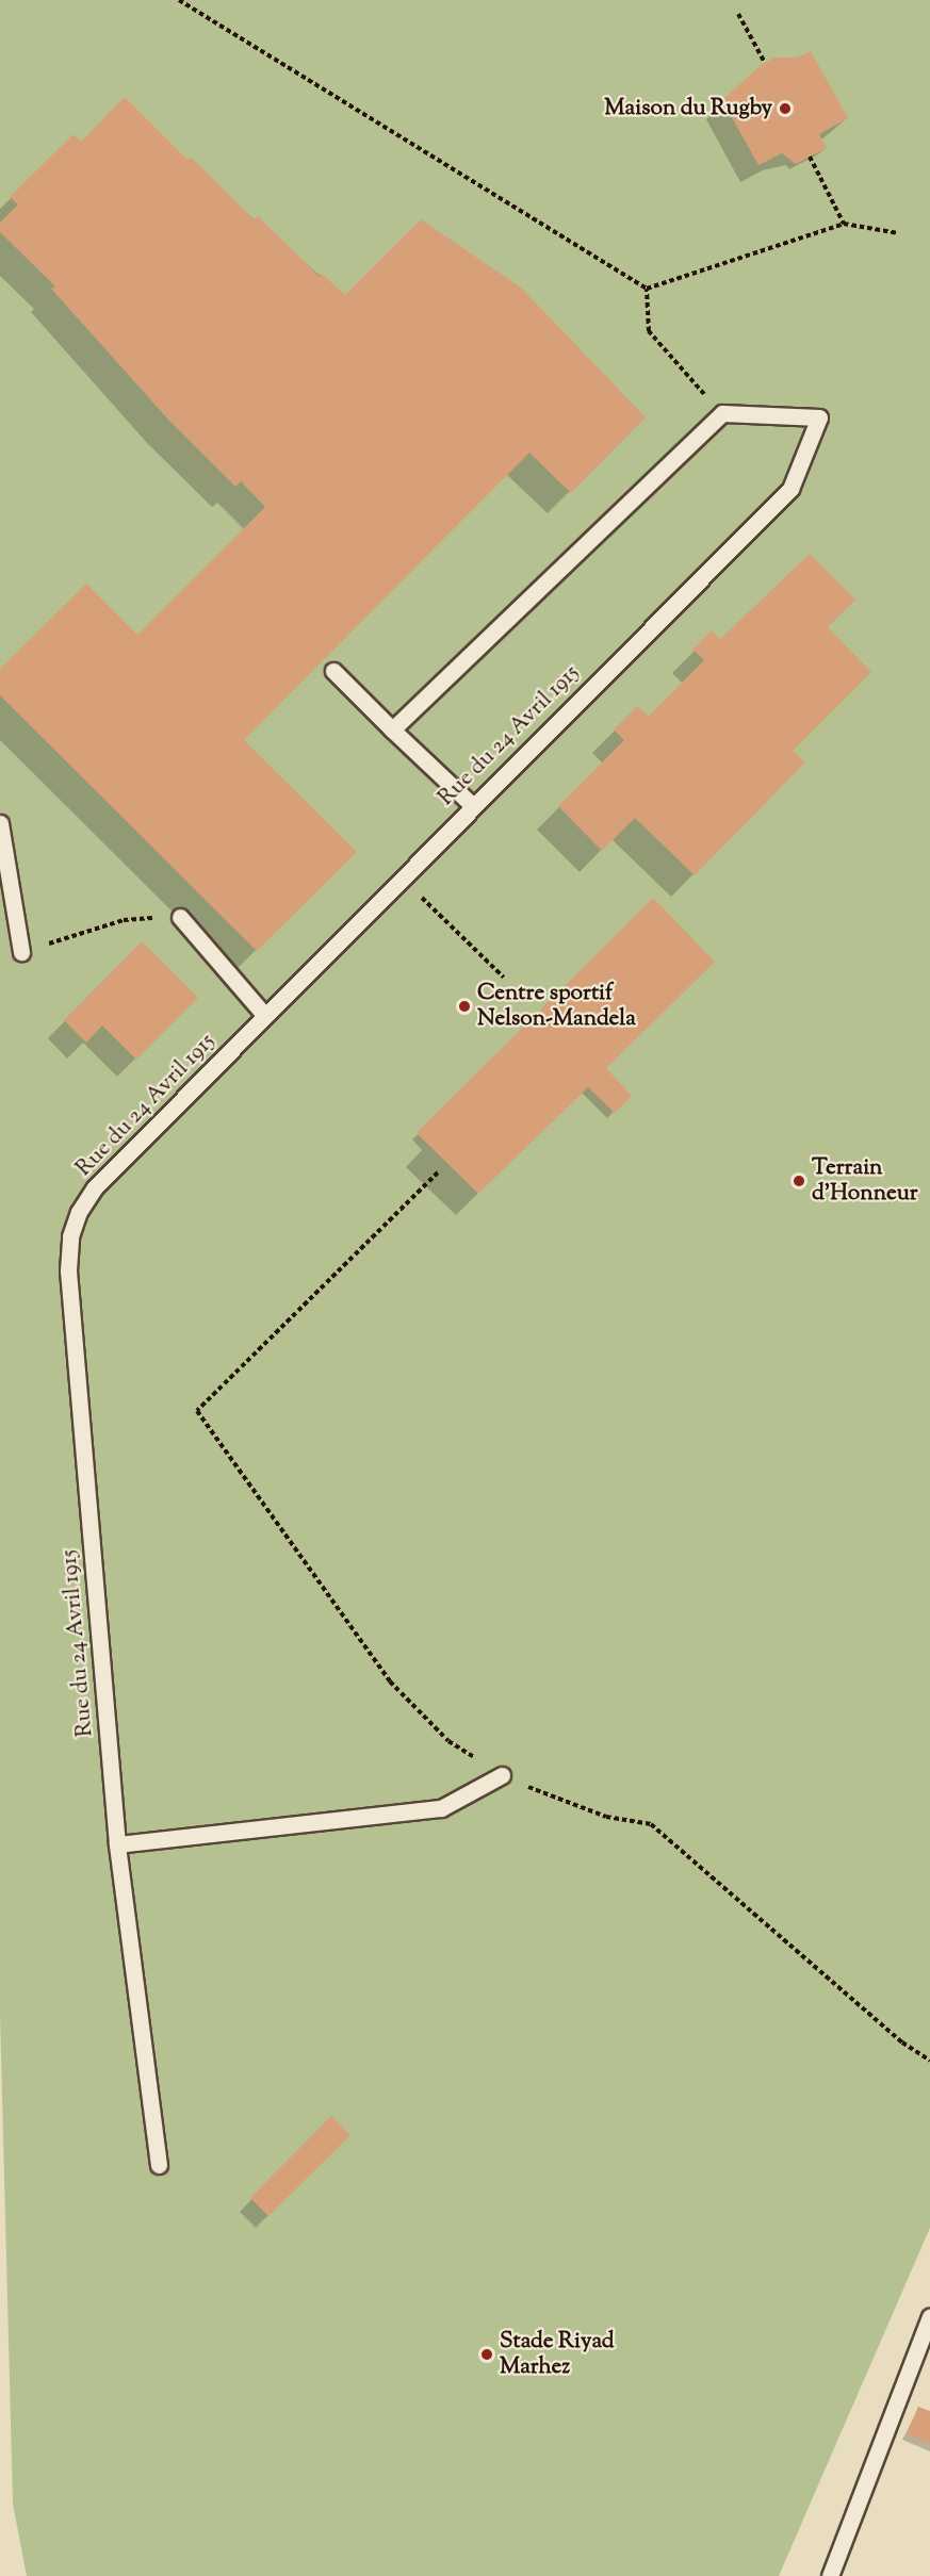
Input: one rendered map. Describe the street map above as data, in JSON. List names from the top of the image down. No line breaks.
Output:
{"streets":{"lane":["Rue du 24 Avril 1915"]},"places":["Maison du Rugby","Centre sportif Nelson-Mandela","Terrain d'Honneur","Stade Riyad Marhez"]}
